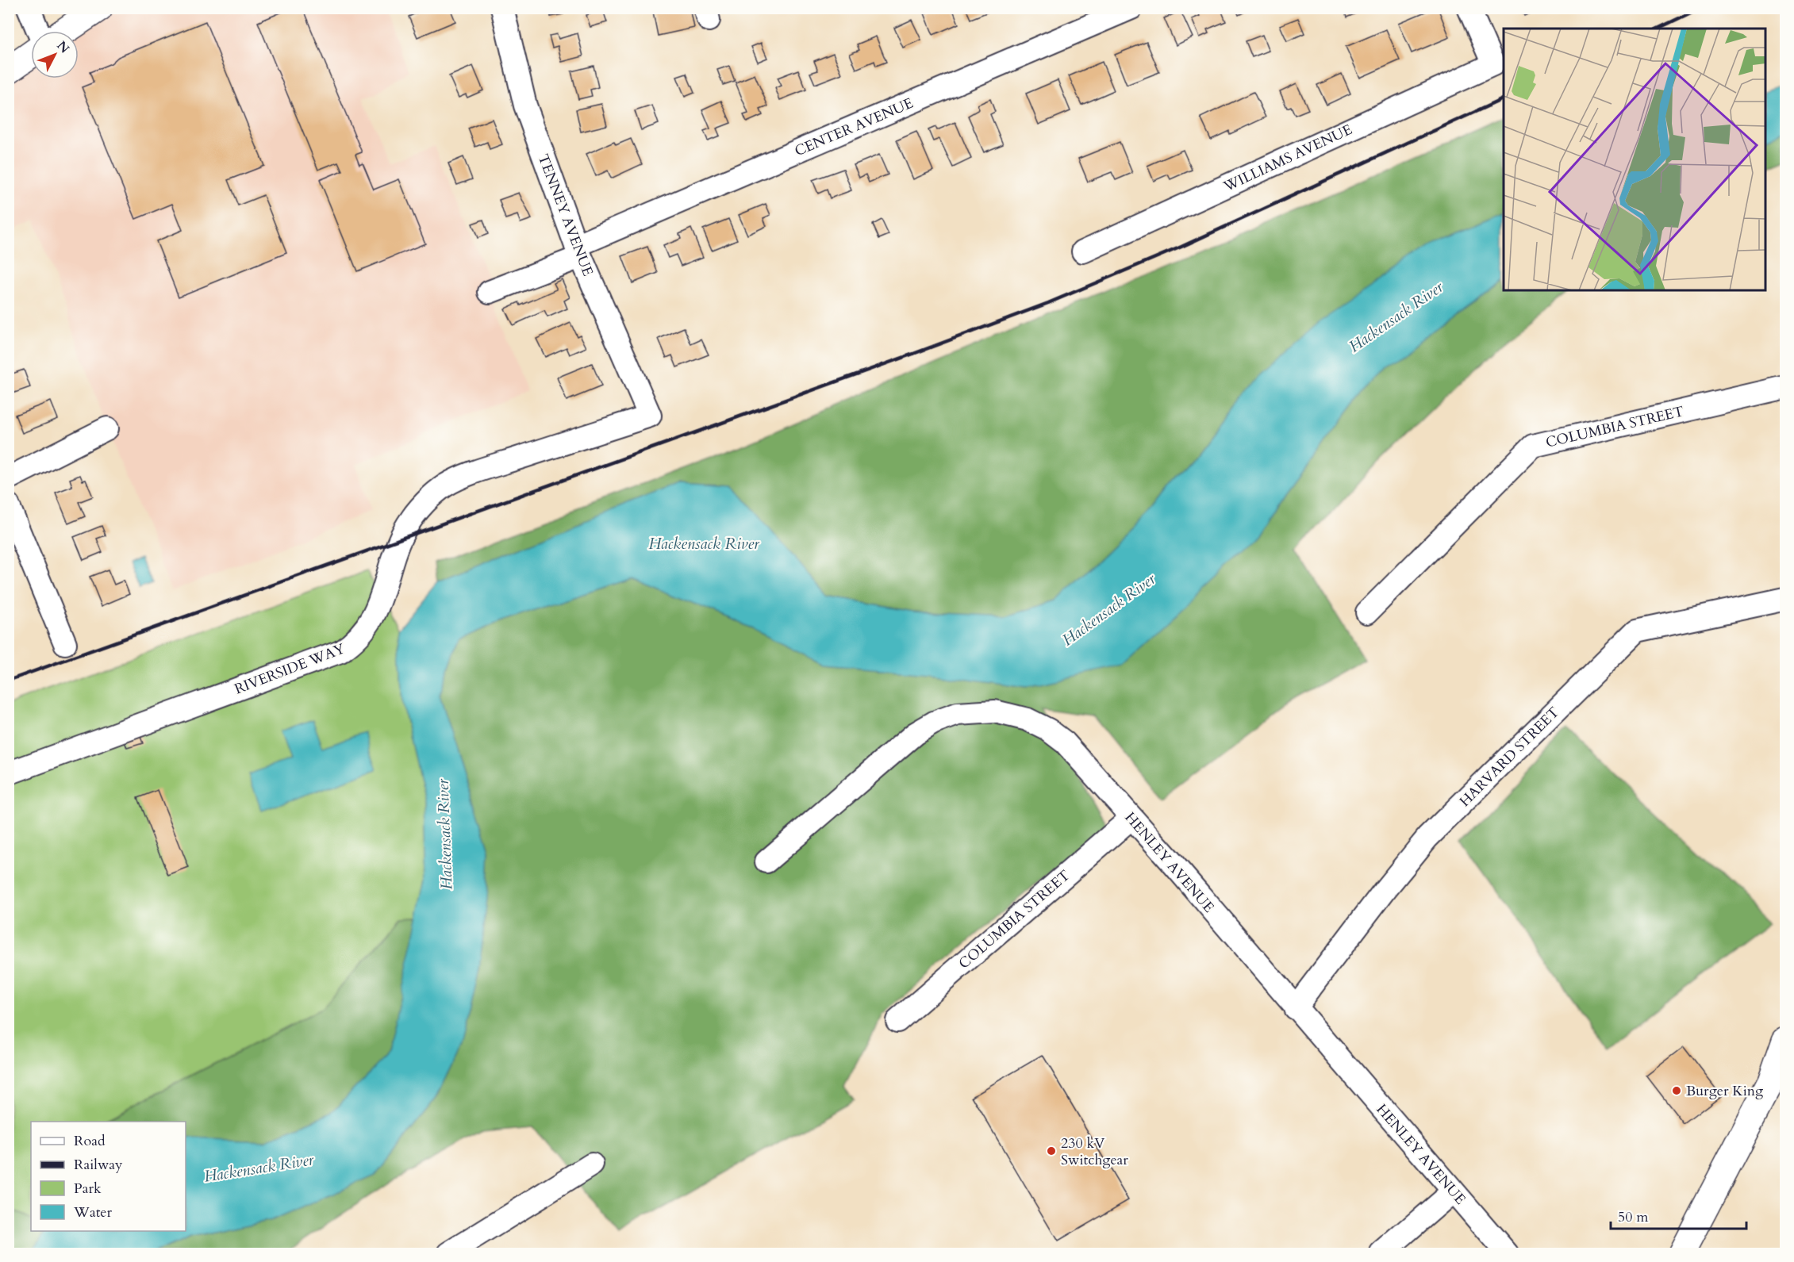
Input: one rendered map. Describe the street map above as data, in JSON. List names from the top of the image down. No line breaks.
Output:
{"streets":{"street":["CENTER AVENUE","WILLIAMS AVENUE","TENNEY AVENUE","COLUMBIA STREET","RIVERSIDE WAY","HARVARD STREET","HENLEY AVENUE"]},"crossings":[["CENTER AVENUE","TENNEY AVENUE"],["TENNEY AVENUE","RIVERSIDE WAY"],["COLUMBIA STREET","HENLEY AVENUE"],["HARVARD STREET","HENLEY AVENUE"]],"water":["Hackensack River"],"places":["Burger King","230 kV Switchgear"],"legend":["Road","Railway","Park","Water"],"scale_bar":"50 m","north":"top right"}
